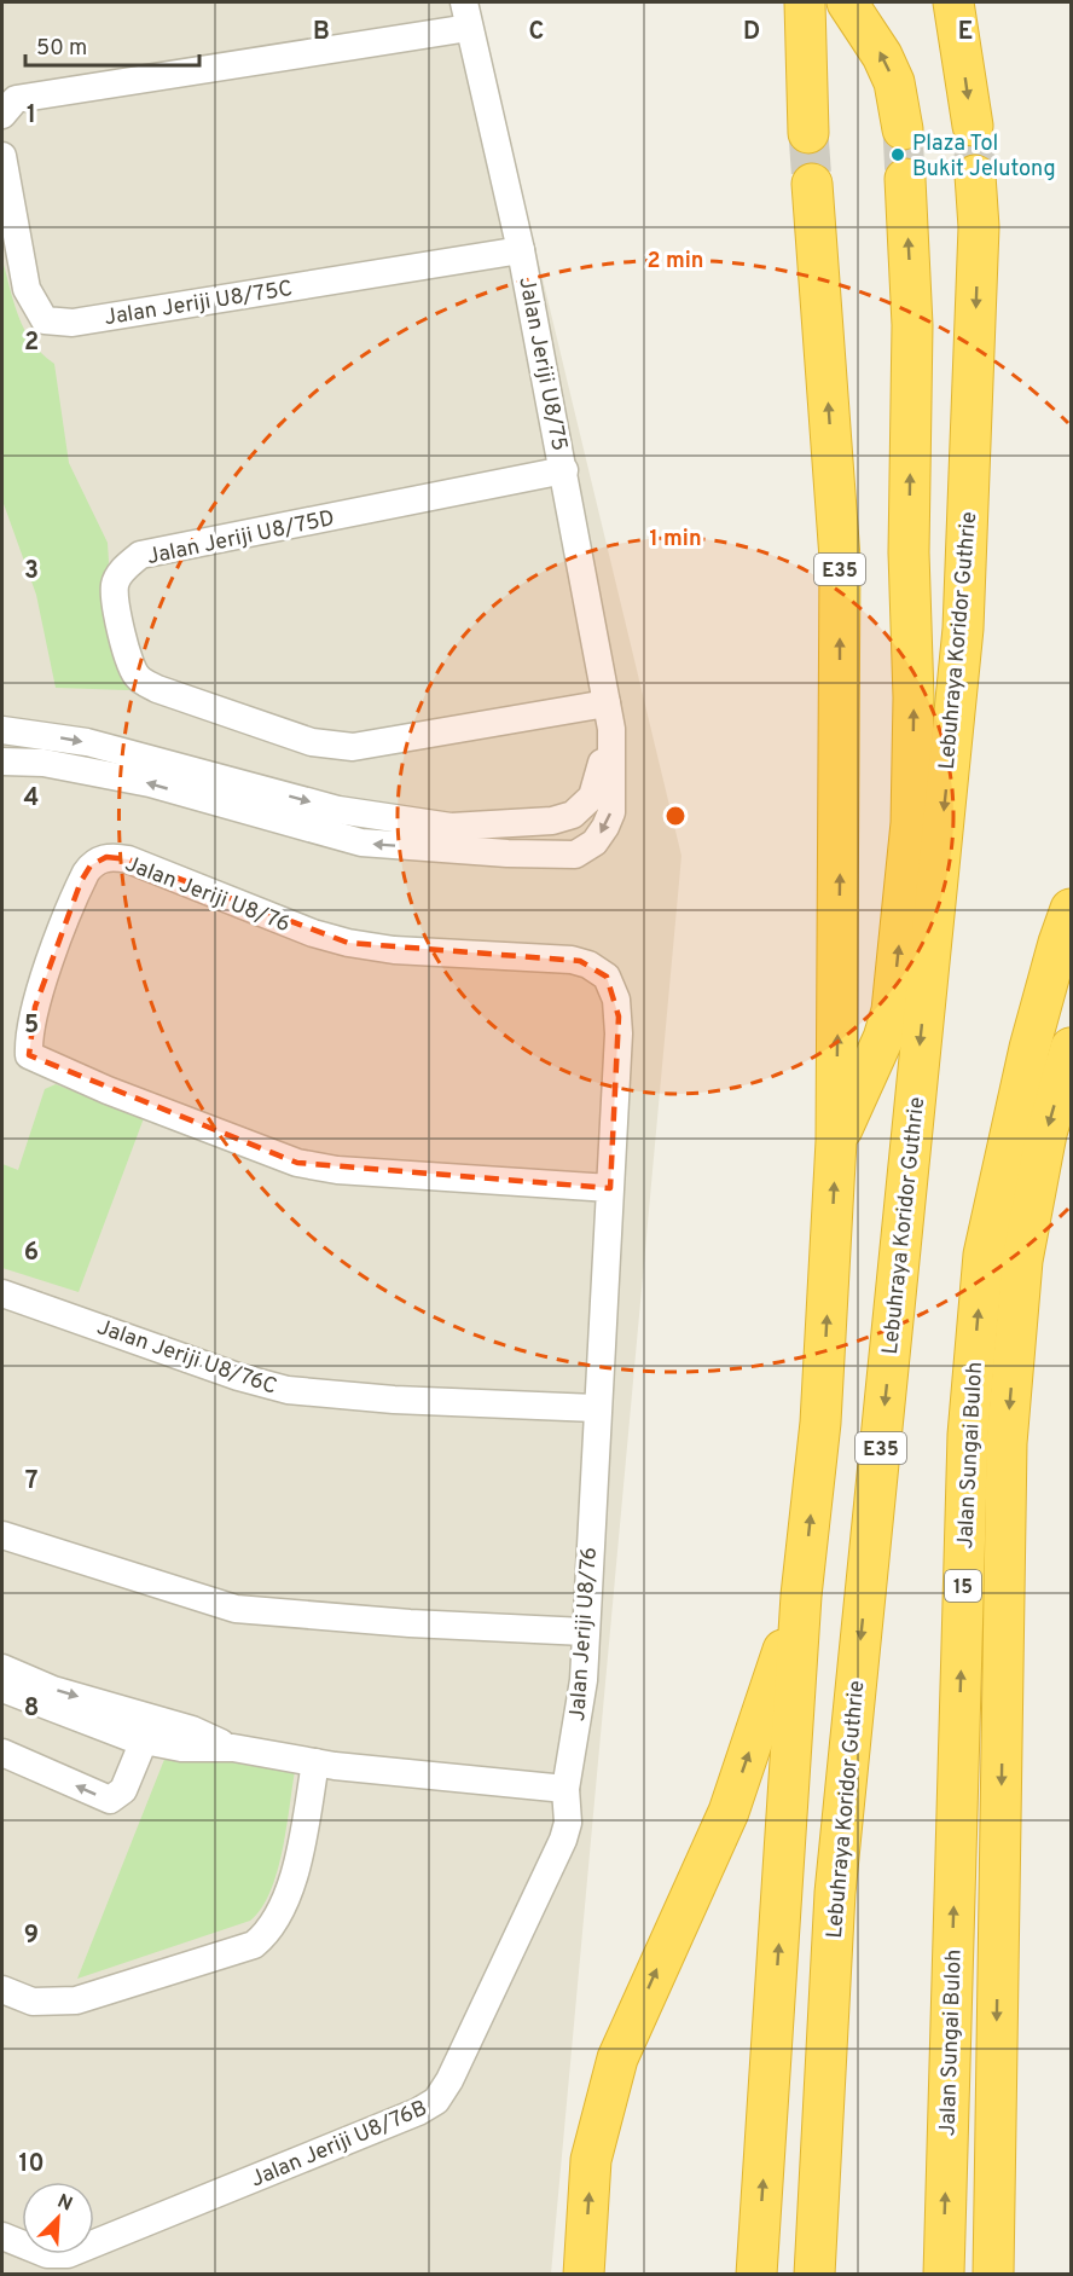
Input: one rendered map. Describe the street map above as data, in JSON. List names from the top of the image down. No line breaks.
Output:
{"streets":{"highway":["E35","Lebuhraya Koridor Guthrie","Jalan Sungai Buloh","15"],"street":["Jalan Jeriji U8/75C","Jalan Jeriji U8/75","Jalan Jeriji U8/75D","Jalan Jeriji U8/76","Jalan Jeriji U8/76C","Jalan Jeriji U8/76B"]},"crossings":[["Jalan Jeriji U8/75C","Jalan Jeriji U8/75"],["Jalan Jeriji U8/75","Jalan Jeriji U8/75D"],["Jalan Jeriji U8/76","Jalan Jeriji U8/76C"],["Jalan Jeriji U8/76","Jalan Jeriji U8/76B"]],"places":["Plaza Tol Bukit Jelutong"],"scale_bar":"50 m","north":"top right","grid":{"columns":["B","C","D","E"],"rows":["1","2","3","4","5","6","7","8","9","10"]},"rings":["2 min","1 min"]}
